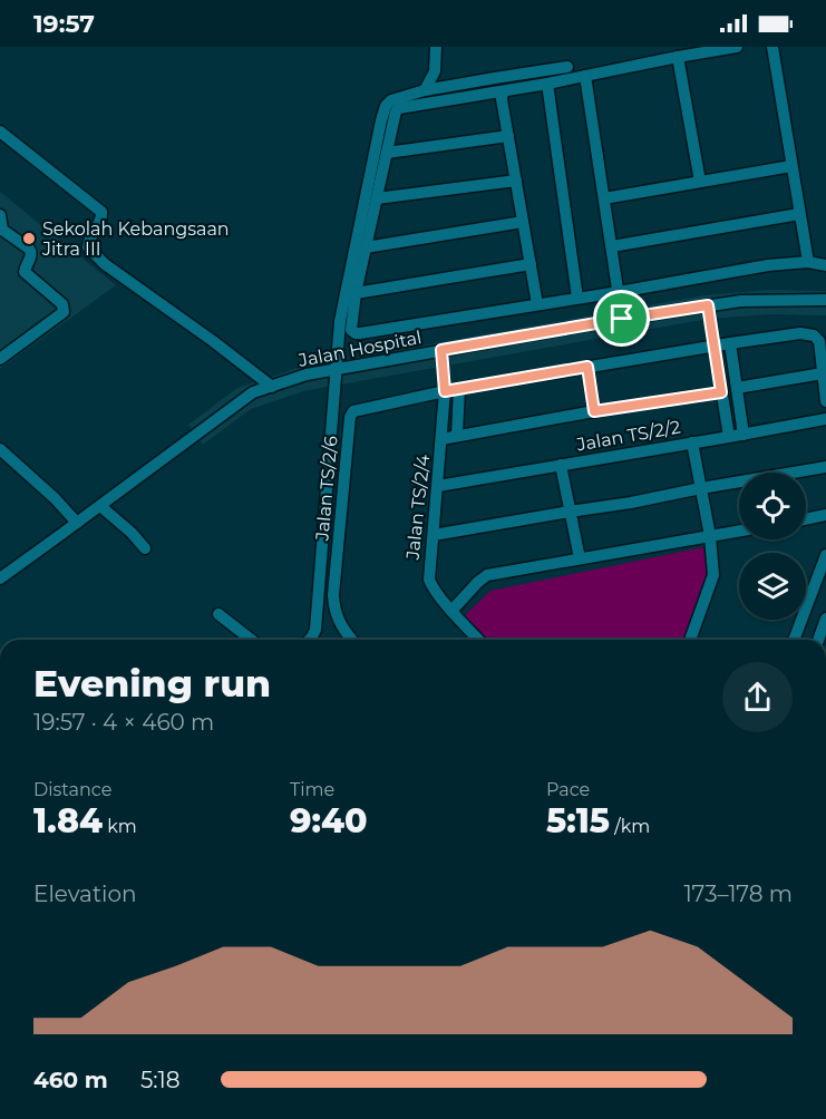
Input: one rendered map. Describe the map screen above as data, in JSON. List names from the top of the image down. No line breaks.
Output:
{"streets":{"street":["Jalan Hospital","Jalan TS/2/2","Jalan TS/2/6","Jalan TS/2/4"]},"crossings":[["Jalan Hospital","Jalan TS/2/4"],["Jalan TS/2/2","Jalan TS/2/4"],["Jalan TS/2/6","Jalan TS/2/4"]],"places":["Sekolah Kebangsaan Jitra III"],"page":{"status":"19:57","heading":["Evening run","19:57 · 4 × 460 m"],"stats":[["Distance","1.84 km"],["Time","9:40"],["Pace","5:15 /km"]],"chart":["Elevation","173–178 m"],"list":[{"name":"460 m","note":"5:18"}]}}
